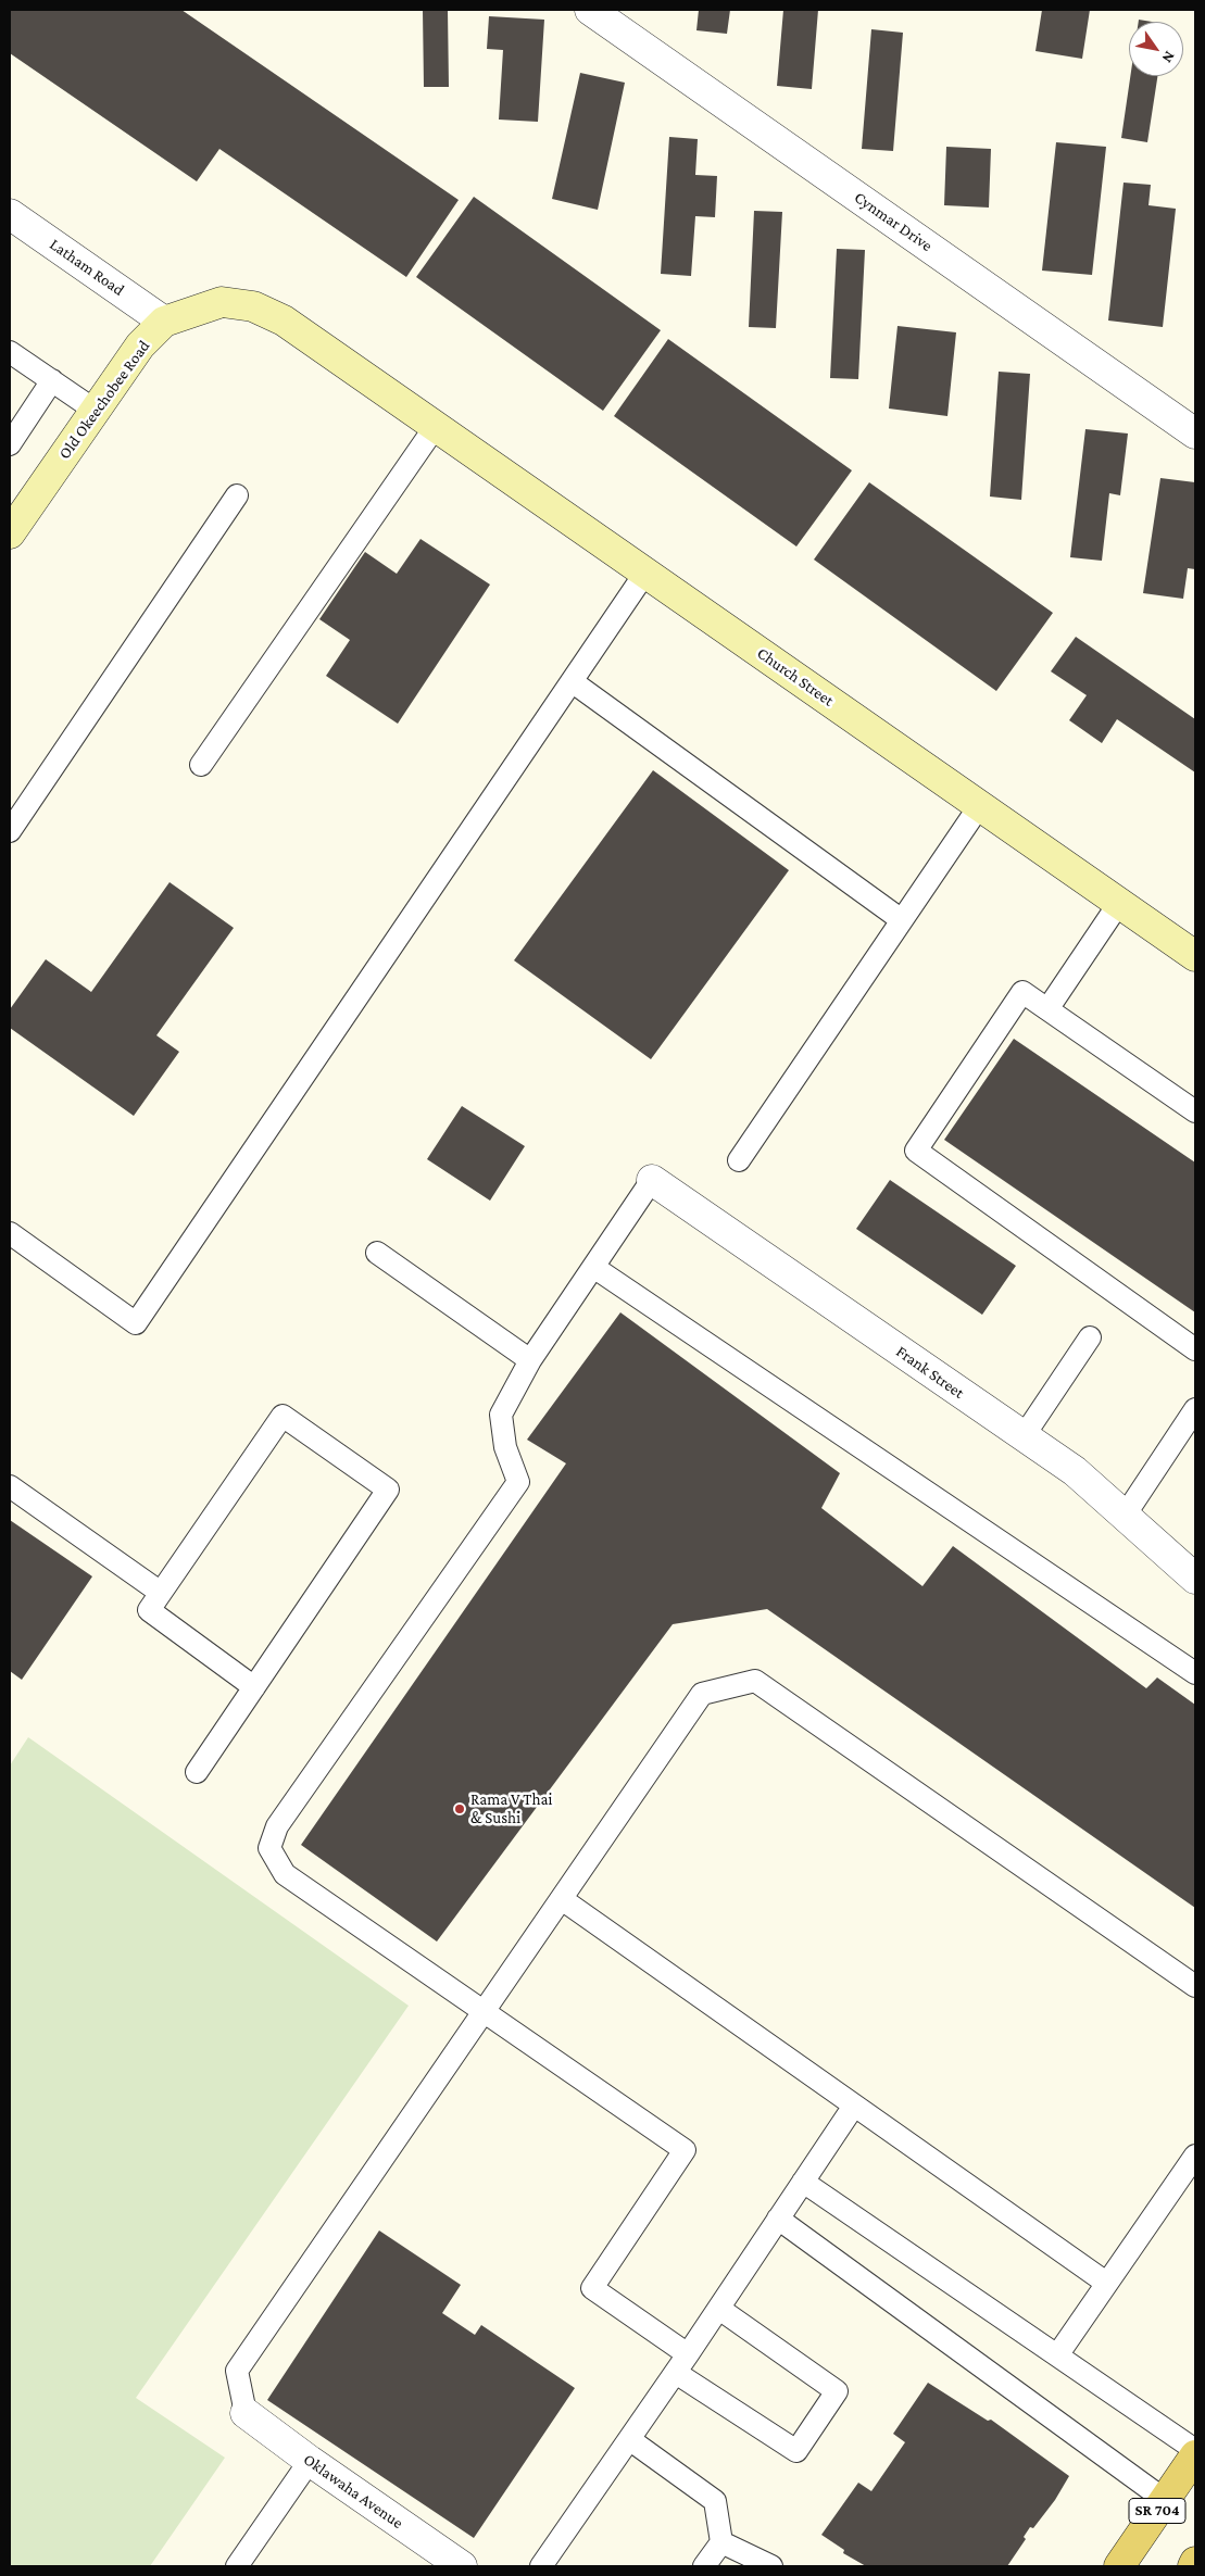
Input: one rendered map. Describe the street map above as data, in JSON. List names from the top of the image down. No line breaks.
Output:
{"streets":{"main road":["SR 704"],"street":["Cynmar Drive","Latham Road","Old Okeechobee Road","Church Street","Frank Street","Oklawaha Avenue"]},"crossings":[["Latham Road","Old Okeechobee Road"],["Old Okeechobee Road","Church Street"]],"places":["Rama V Thai & Sushi"],"north":"bottom right"}
